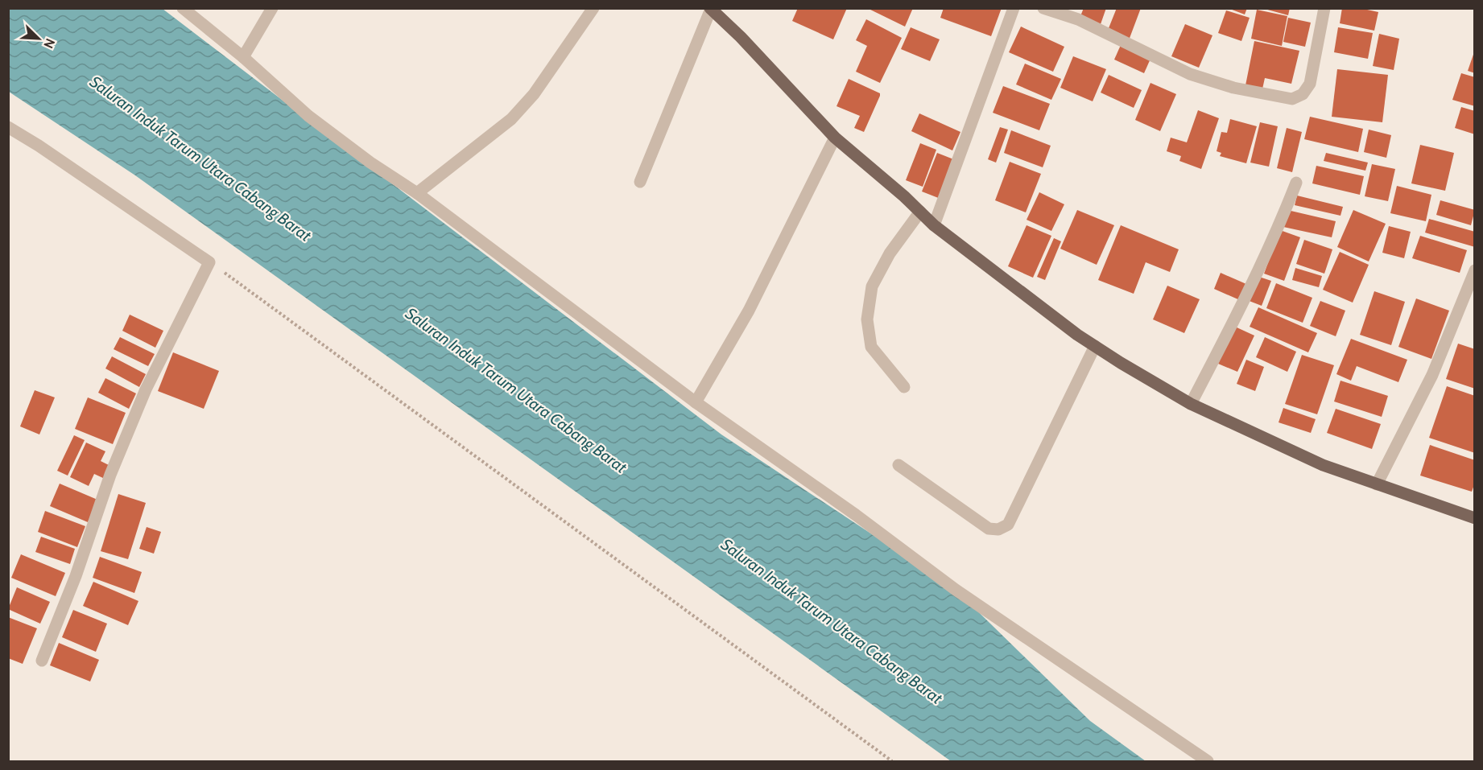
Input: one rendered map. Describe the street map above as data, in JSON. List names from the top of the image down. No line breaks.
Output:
{"water":["Saluran Induk Tarum Utara Cabang Barat"],"north":"bottom right"}
